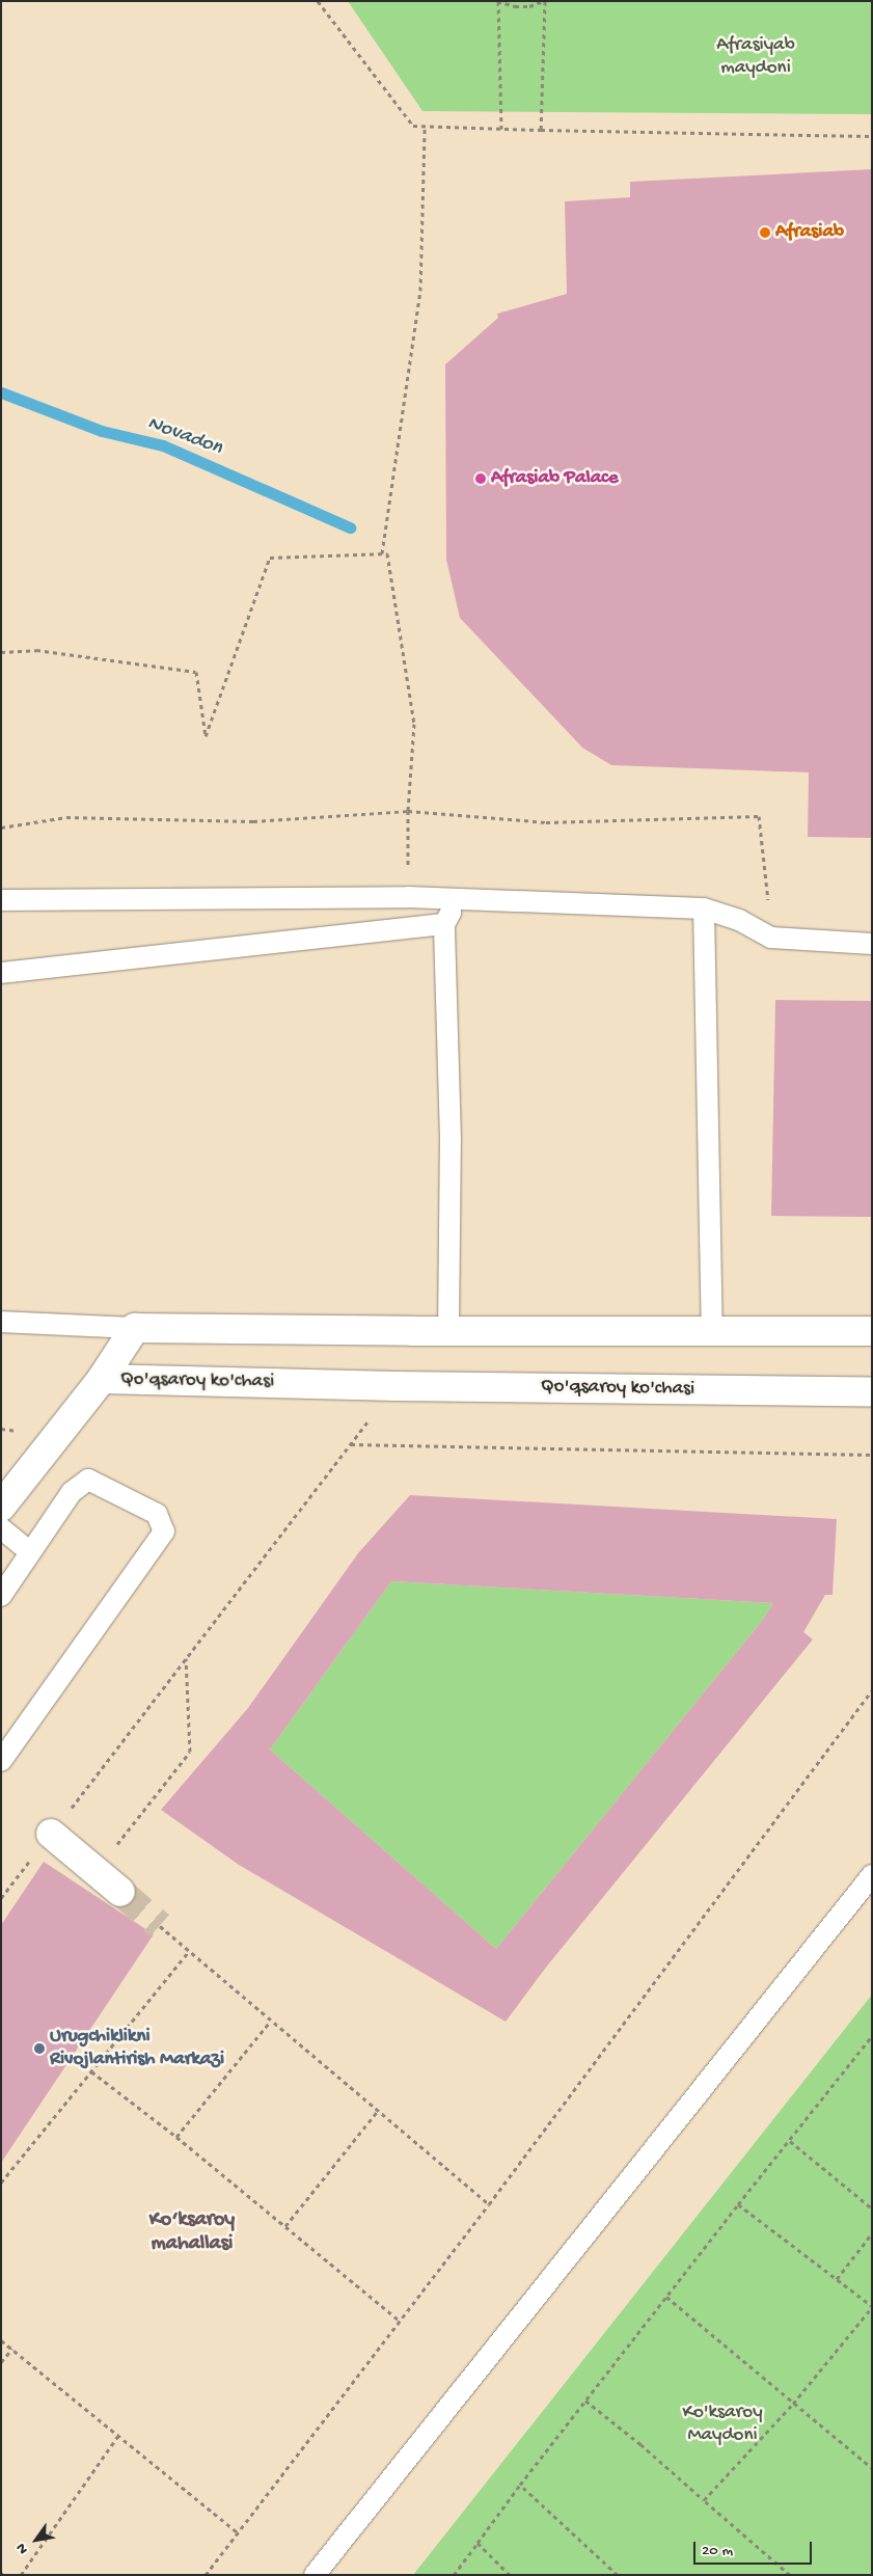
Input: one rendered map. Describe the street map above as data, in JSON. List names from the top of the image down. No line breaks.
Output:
{"streets":{"street":["Qo'qsaroy ko'chasi"]},"districts":["Ko‘ksaroy mahallasi"],"water":["Novadon"],"parks":["Afrasiyab maydoni","Ko'ksaroy Maydoni"],"places":["Afrasiab","Afrasiab Palace","Urugchiklikni Rivojlantirish Markazi"],"scale_bar":"20 m","north":"bottom left"}
